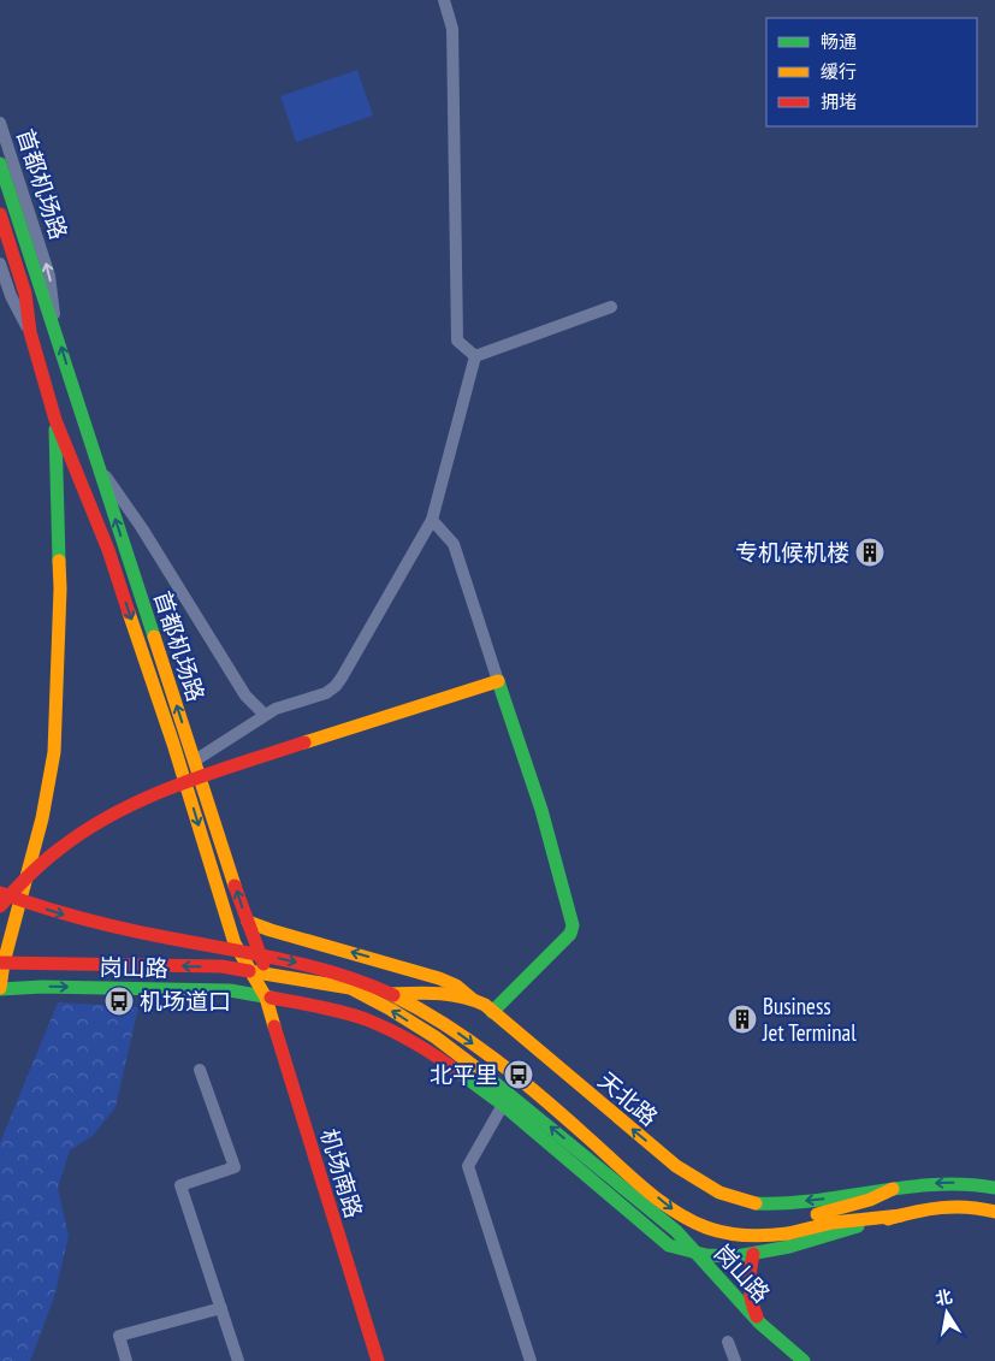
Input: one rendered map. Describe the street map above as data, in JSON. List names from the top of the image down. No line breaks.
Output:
{"streets":{"main road":["首都机场路","岗山路","天北路","机场南路"]},"crossings":[["首都机场路","岗山路"],["首都机场路","天北路"],["首都机场路","机场南路"],["岗山路","天北路"],["岗山路","机场南路"]],"places":{"building":["专机候机楼","Business Jet Terminal"],"bus stop":["机场道口","北平里"]},"legend":["畅通","缓行","拥堵"],"north":"top"}
